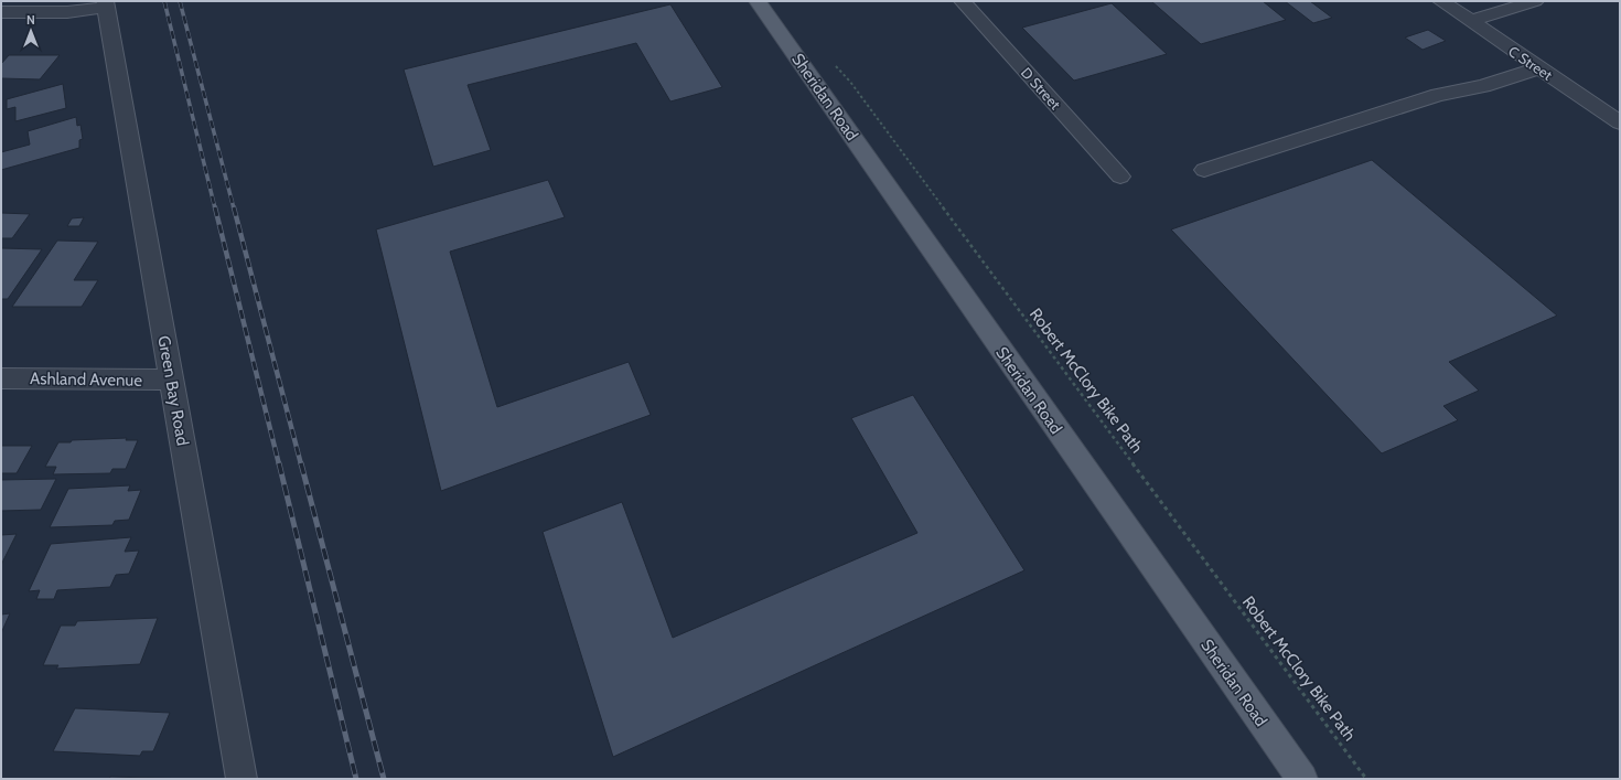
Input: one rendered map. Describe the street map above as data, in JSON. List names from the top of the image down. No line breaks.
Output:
{"streets":{"main road":["Sheridan Road"],"street":["C Street","D Street","Ashland Avenue","Green Bay Road"],"path":["Robert McClory Bike Path"]},"crossings":[["Ashland Avenue","Green Bay Road"]],"north":"top"}
